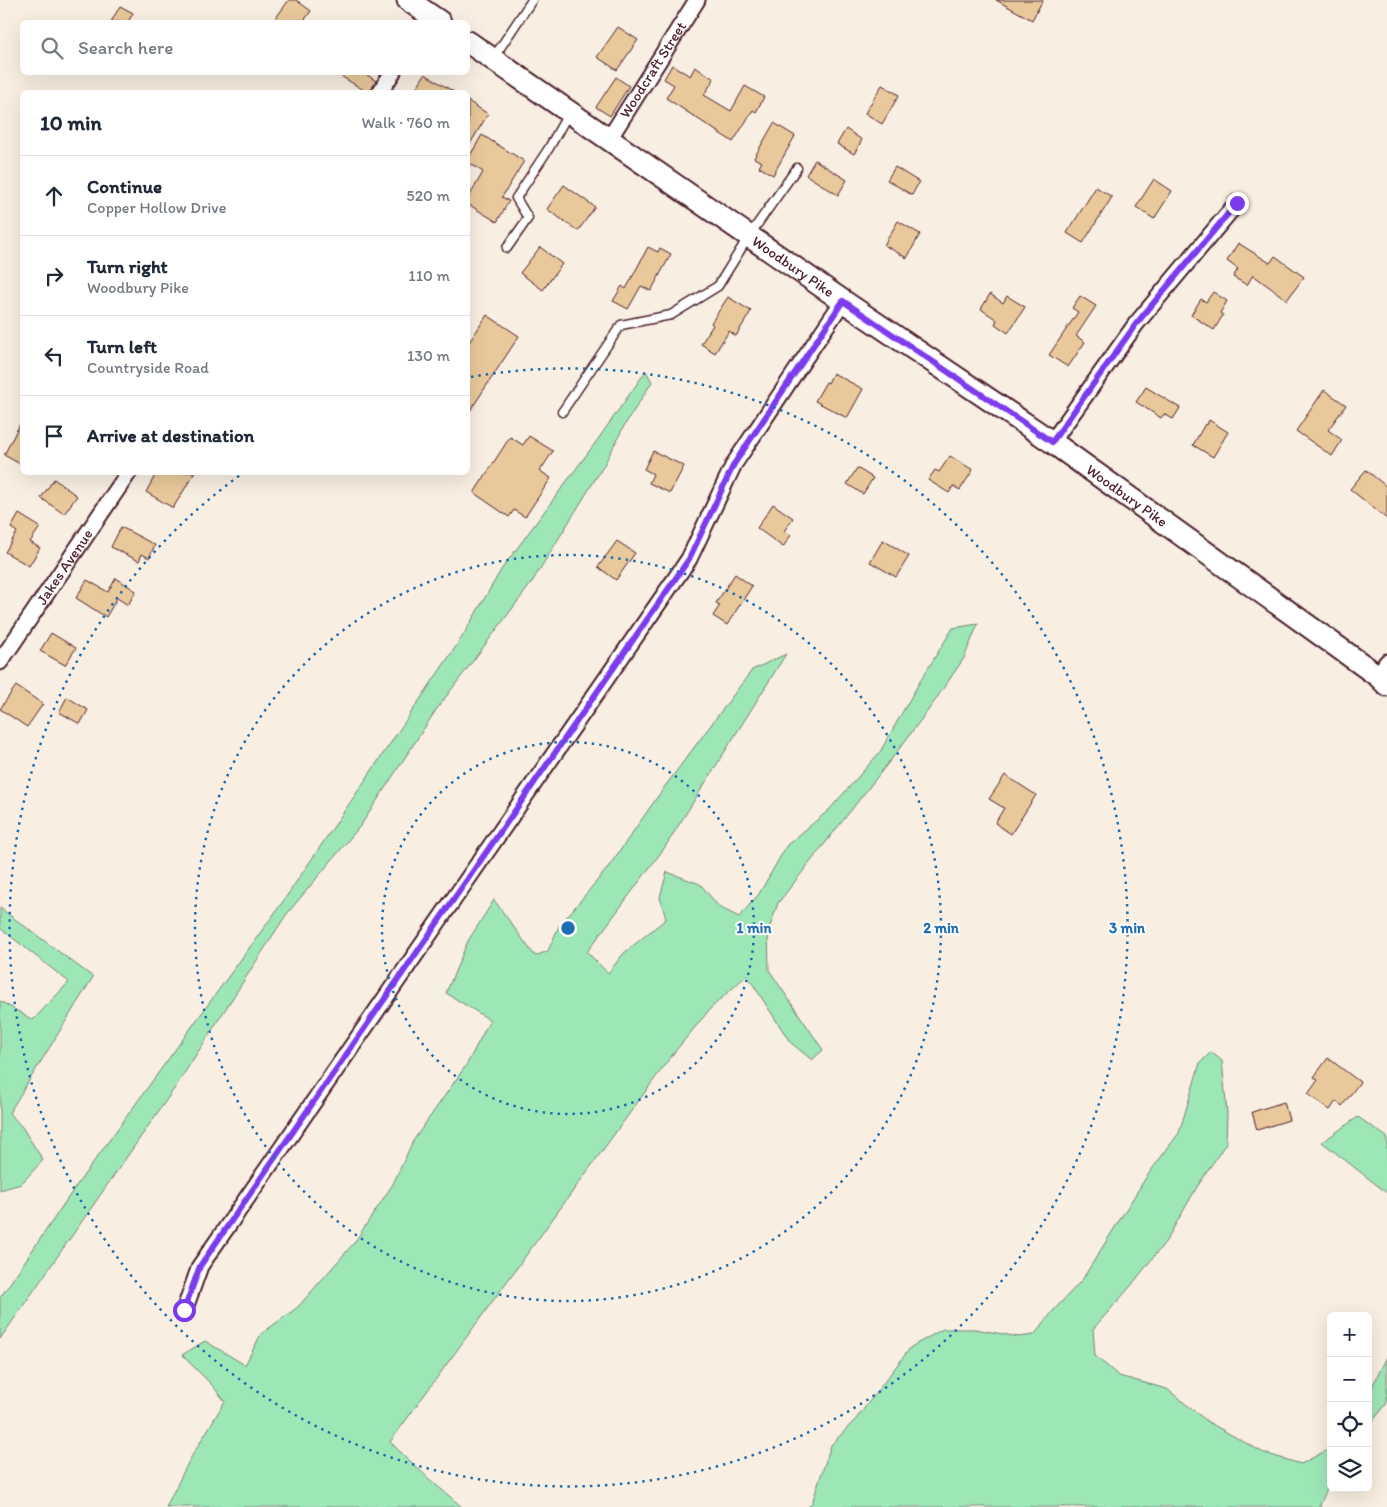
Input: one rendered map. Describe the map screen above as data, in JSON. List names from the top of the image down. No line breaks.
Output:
{"streets":{"street":["Woodcraft Street","Woodbury Pike","Jakes Avenue"]},"crossings":[["Woodcraft Street","Woodbury Pike"]],"page":{"search":"Search here","heading":["10 min","Walk · 760 m"],"list":[["Continue","Copper Hollow Drive","520 m"],["Turn right","Woodbury Pike","110 m"],["Turn left","Countryside Road","130 m"],"Arrive at destination"],"map_buttons":["+","−"]},"rings":["1 min","2 min","3 min"]}
